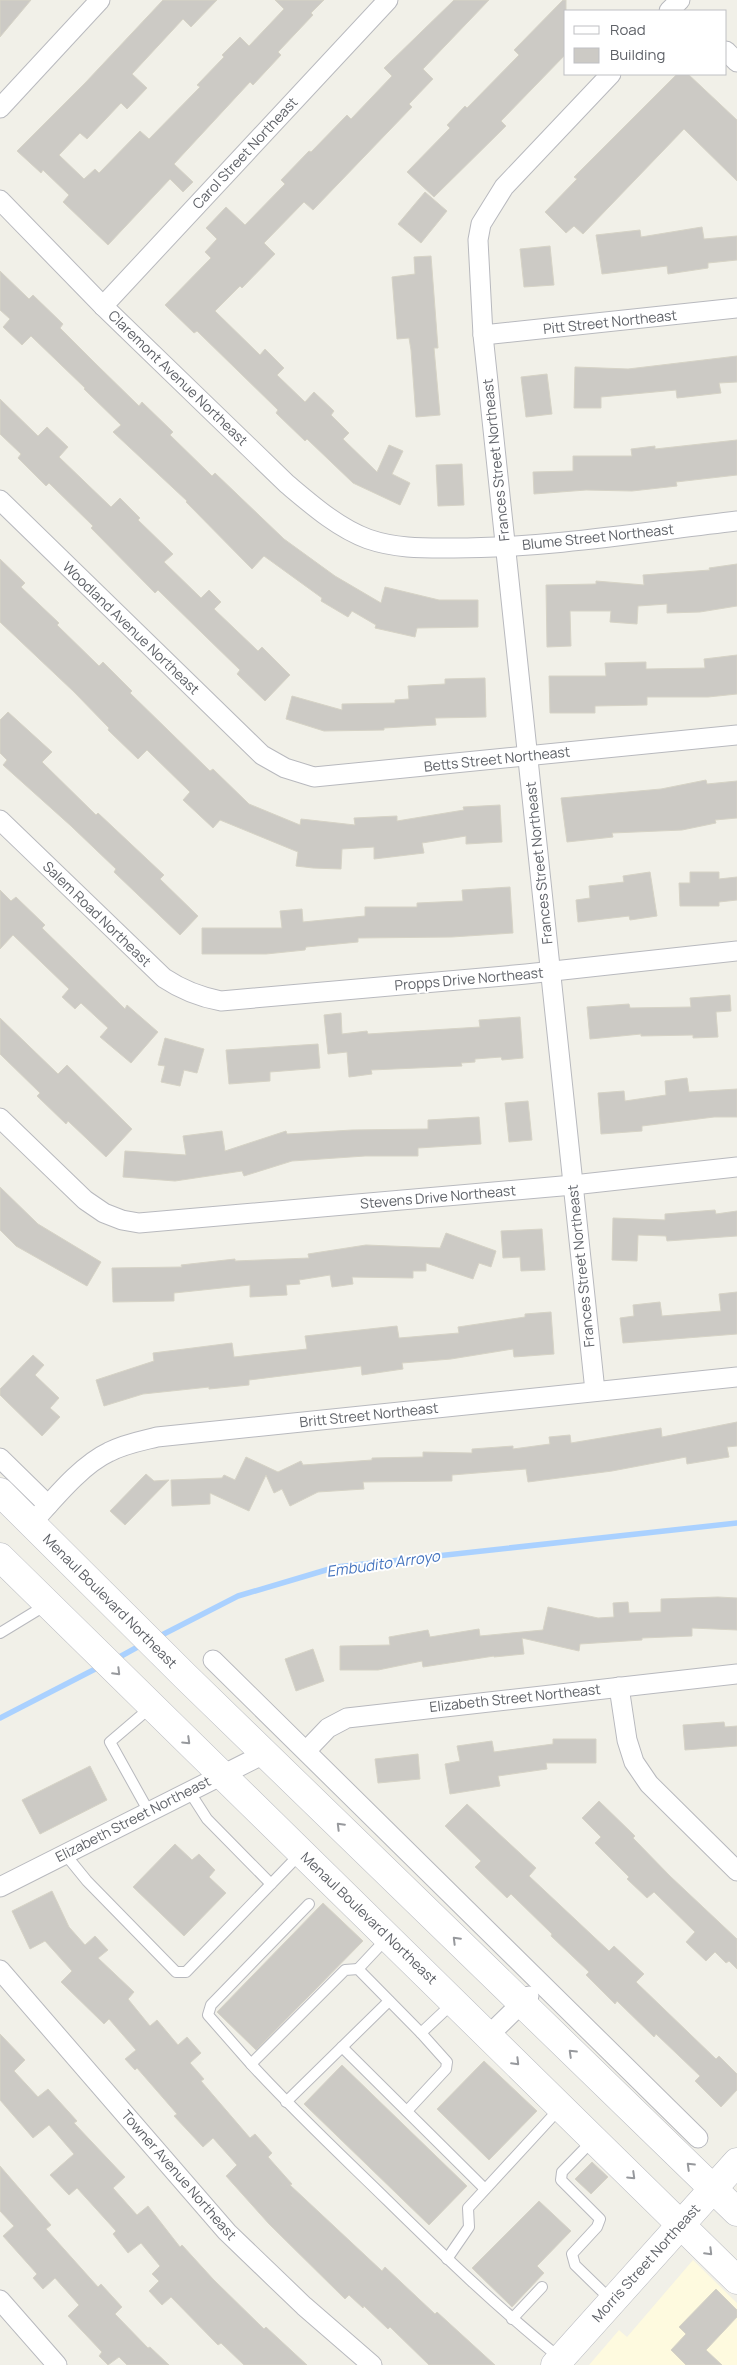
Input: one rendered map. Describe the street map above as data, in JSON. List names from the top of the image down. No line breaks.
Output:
{"streets":{"main road":["Menaul Boulevard Northeast","Morris Street Northeast"],"street":["Carol Street Northeast","Pitt Street Northeast","Claremont Avenue Northeast","Frances Street Northeast","Blume Street Northeast","Woodland Avenue Northeast","Betts Street Northeast","Salem Road Northeast","Propps Drive Northeast","Stevens Drive Northeast","Britt Street Northeast","Elizabeth Street Northeast","Towner Avenue Northeast"]},"crossings":[["Carol Street Northeast","Claremont Avenue Northeast"],["Pitt Street Northeast","Frances Street Northeast"],["Claremont Avenue Northeast","Blume Street Northeast"],["Frances Street Northeast","Blume Street Northeast"],["Frances Street Northeast","Betts Street Northeast"],["Frances Street Northeast","Propps Drive Northeast"],["Frances Street Northeast","Stevens Drive Northeast"],["Frances Street Northeast","Britt Street Northeast"],["Woodland Avenue Northeast","Betts Street Northeast"],["Salem Road Northeast","Propps Drive Northeast"],["Britt Street Northeast","Menaul Boulevard Northeast"],["Menaul Boulevard Northeast","Elizabeth Street Northeast"],["Menaul Boulevard Northeast","Morris Street Northeast"]],"water":["Embudito Arroyo"],"legend":["Road","Building"]}
